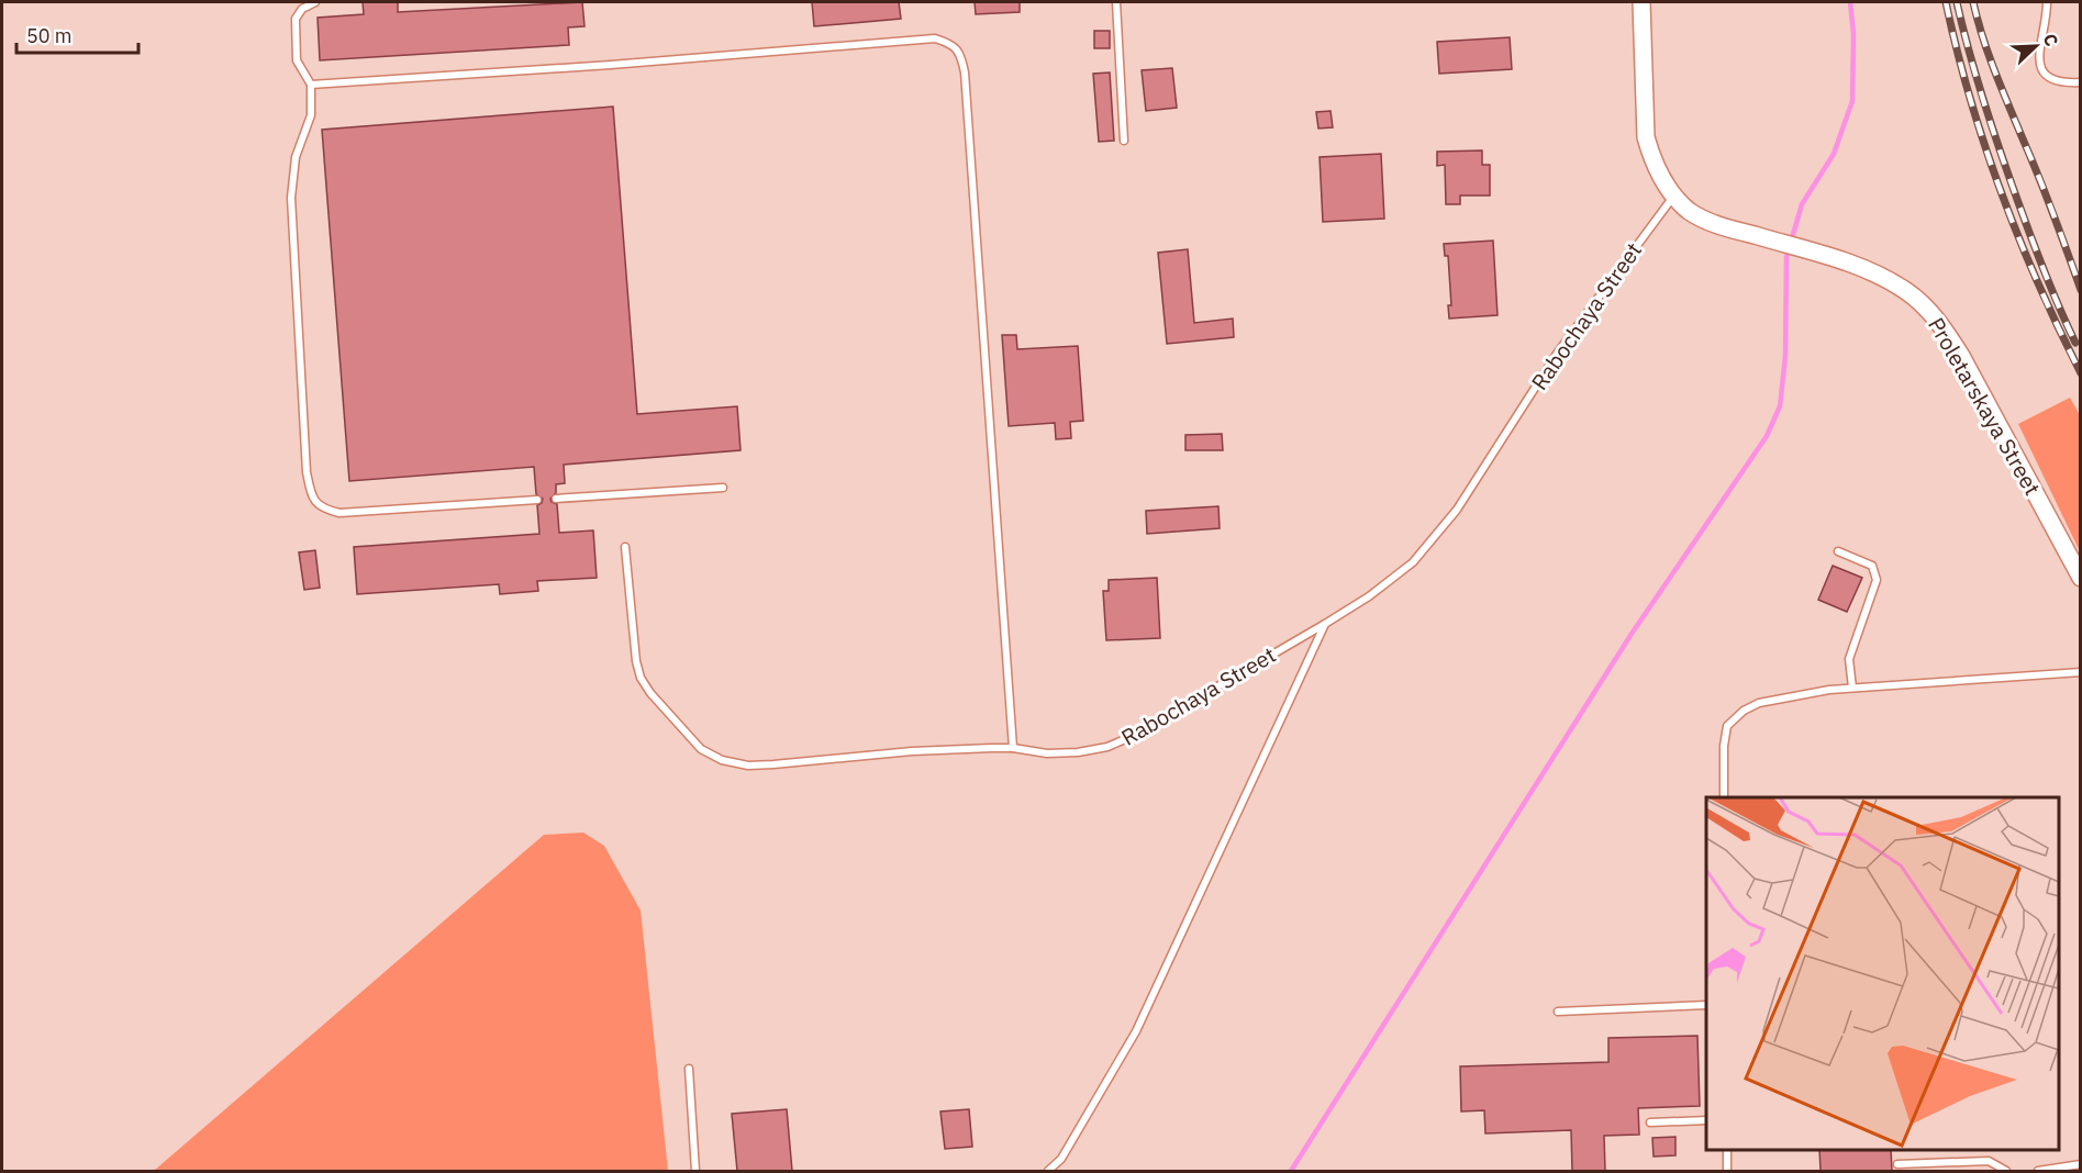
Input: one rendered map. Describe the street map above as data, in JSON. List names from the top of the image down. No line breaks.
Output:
{"streets":{"street":["Proletarskaya Street"],"lane":["Rabochaya Street"]},"crossings":[["Rabochaya Street","Proletarskaya Street"]],"scale_bar":"50 m","north":"top right"}
